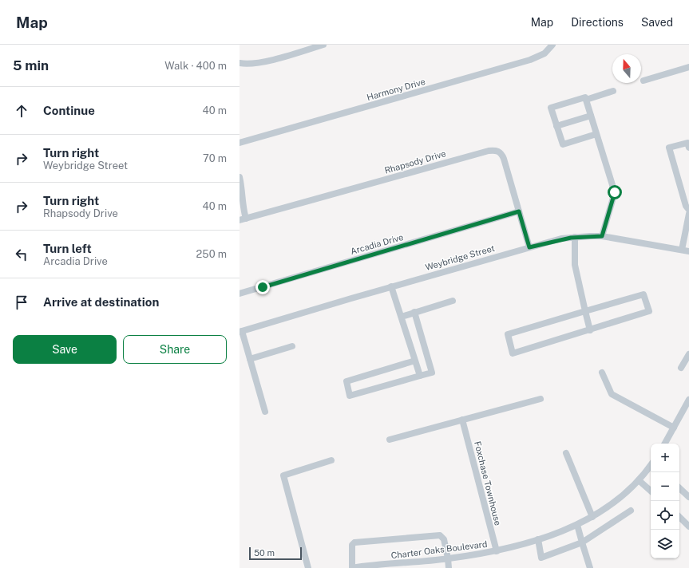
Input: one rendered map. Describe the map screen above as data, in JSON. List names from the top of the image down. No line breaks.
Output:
{"streets":{"street":["Harmony Drive","Rhapsody Drive","Arcadia Drive","Weybridge Street","Foxchase Townhouse","Charter Oaks Boulevard"]},"crossings":[["Rhapsody Drive","Arcadia Drive"],["Rhapsody Drive","Weybridge Street"],["Foxchase Townhouse","Charter Oaks Boulevard"]],"scale_bar":"50 m","north":"top","page":{"header":"Map","nav":["Map","Directions","Saved"],"heading":["5 min","Walk · 400 m"],"list":[["Continue","40 m"],["Turn right","Weybridge Street","70 m"],["Turn right","Rhapsody Drive","40 m"],["Turn left","Arcadia Drive","250 m"],"Arrive at destination"],"buttons":["Save","Share"],"map_buttons":["+","−"],"scale":"50 m"}}
